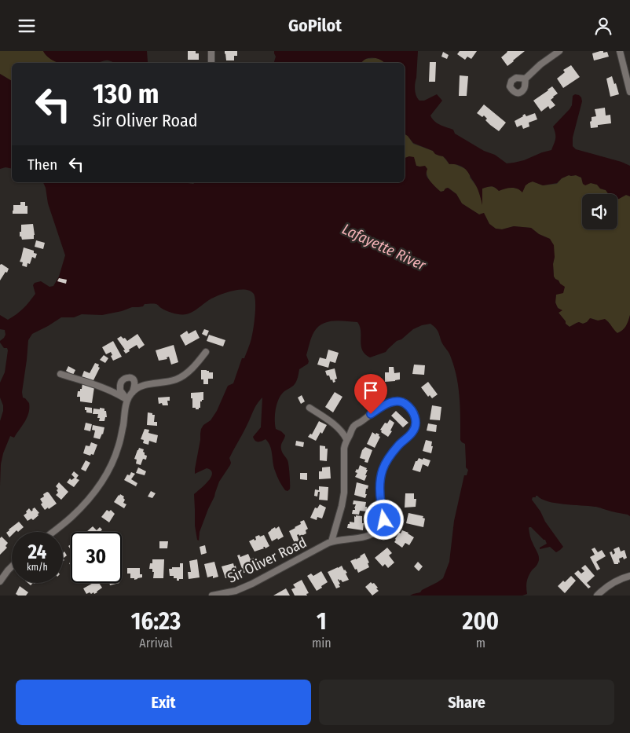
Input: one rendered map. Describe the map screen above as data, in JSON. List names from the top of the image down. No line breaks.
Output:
{"streets":{"street":["Sir Oliver Road"]},"water":["Lafayette River"],"page":{"header":"GoPilot","turn":["130 m","Sir Oliver Road"],"then":"Then","speed":"24 km/h","limit":"30","eta":["16:23","Arrival","1","min","200","m"],"buttons":["Exit","Share"]}}
